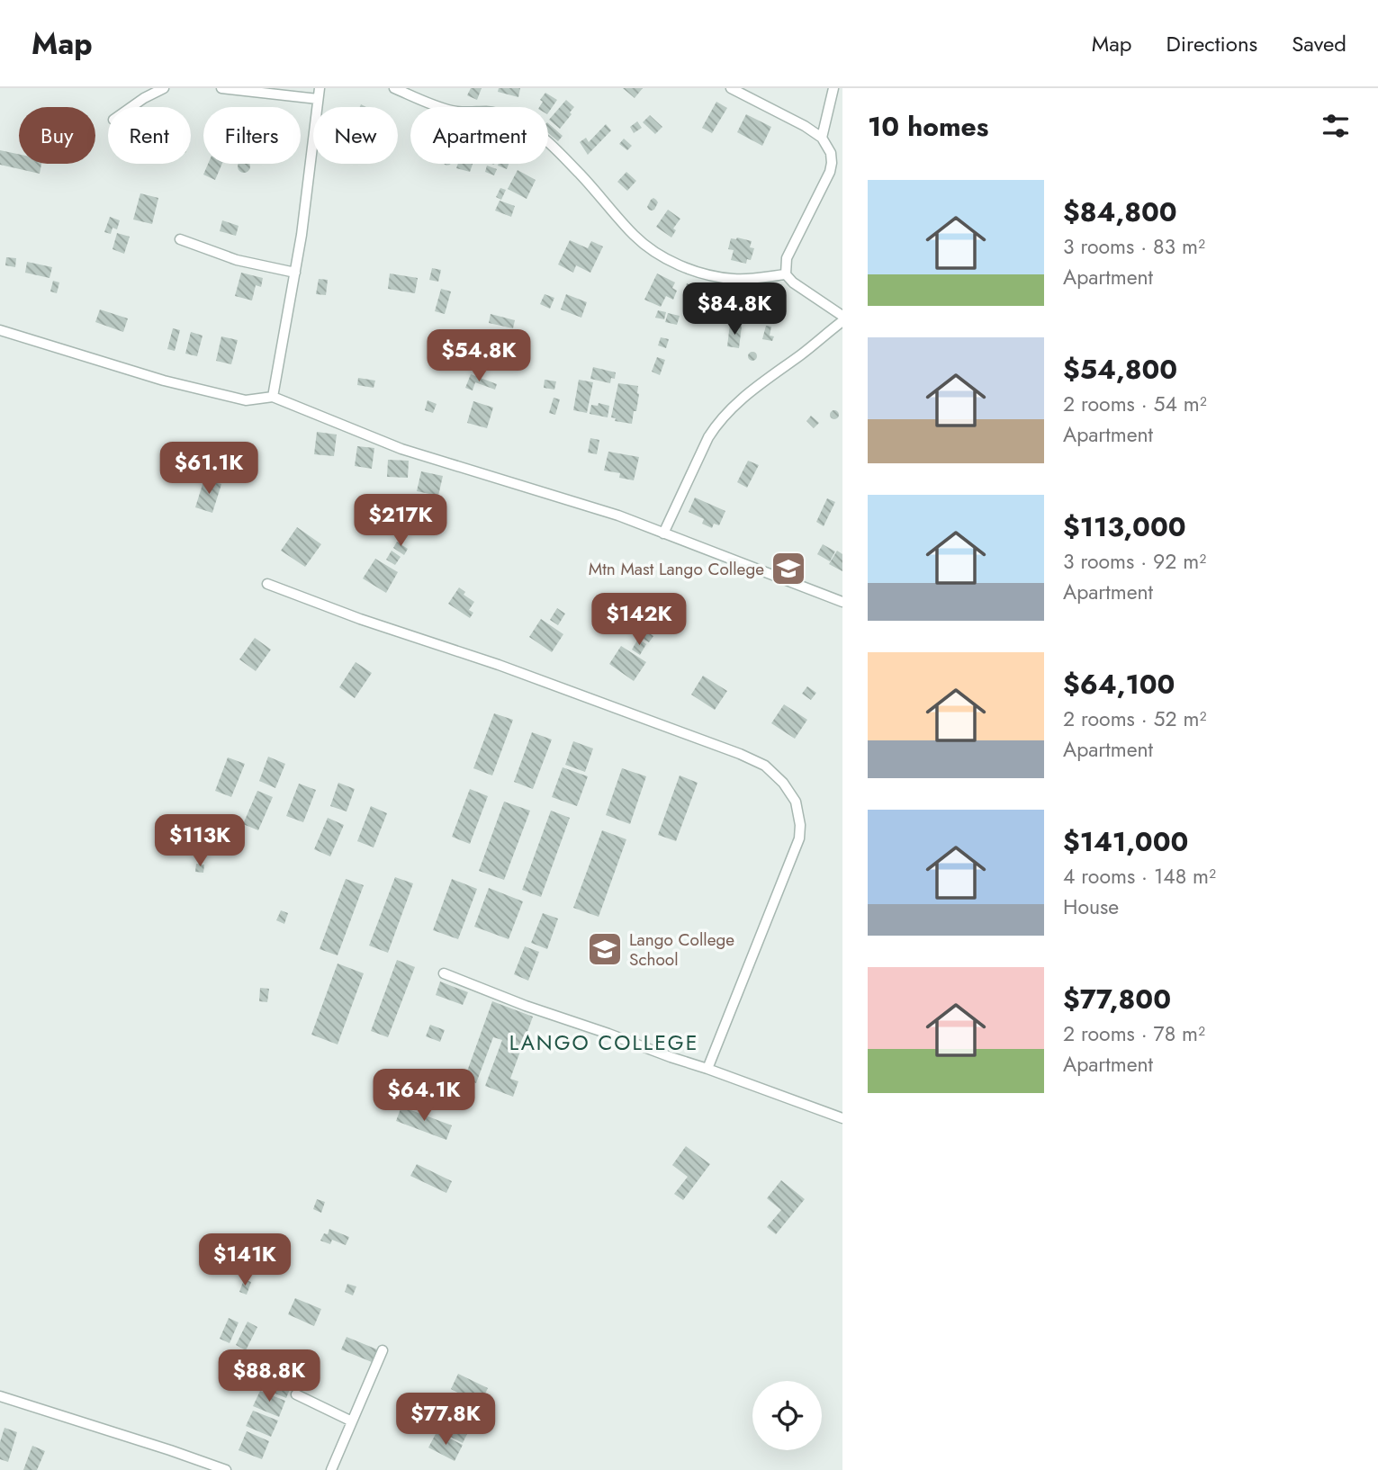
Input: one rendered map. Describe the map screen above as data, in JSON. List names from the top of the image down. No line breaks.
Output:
{"districts":["LANGO COLLEGE"],"places":{"school or university":["Mtn Mast Lango College","Lango College School"]},"page":{"header":"Map","nav":["Map","Directions","Saved"],"heading":"10 homes","chip":["Buy","Rent","Filters","New","Apartment"],"list":[{"name":"$84,800","note":"3 rooms · 83 m² · Apartment"},{"name":"$54,800","note":"2 rooms · 54 m² · Apartment"},{"name":"$113,000","note":"3 rooms · 92 m² · Apartment"},{"name":"$64,100","note":"2 rooms · 52 m² · Apartment"},{"name":"$141,000","note":"4 rooms · 148 m² · House"},{"name":"$77,800","note":"2 rooms · 78 m² · Apartment"}],"price":["$84.8K","$54.8K","$61.1K","$217K","$142K","$113K","$64.1K","$141K","$88.8K","$77.8K"]}}
